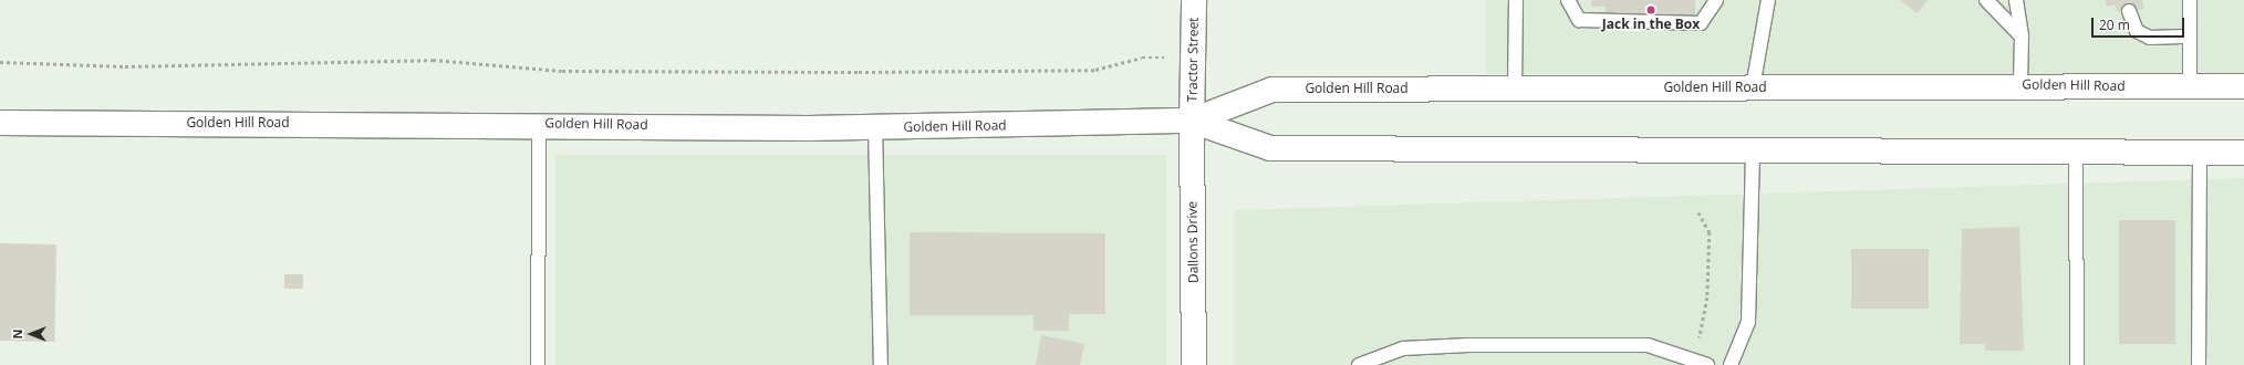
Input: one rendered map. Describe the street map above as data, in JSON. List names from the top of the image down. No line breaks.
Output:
{"streets":{"street":["Tractor Street","Golden Hill Road","Dallons Drive"]},"crossings":[["Tractor Street","Golden Hill Road"],["Tractor Street","Dallons Drive"],["Golden Hill Road","Dallons Drive"]],"places":["Jack in the Box"],"scale_bar":"20 m","north":"left"}
